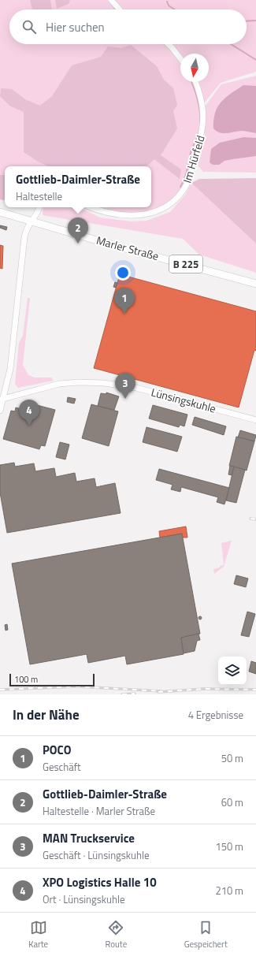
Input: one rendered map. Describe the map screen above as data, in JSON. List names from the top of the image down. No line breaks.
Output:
{"streets":{"main road":["Marler Straße","B 225"],"street":["Im Hürfeld","Lünsingskuhle"]},"scale_bar":"100 m","north":"bottom","page":{"search":"Hier suchen","popup":["Gottlieb-Daimler-Straße","Haltestelle"],"pins":["2","1","3","4"],"scale":"100 m","heading":["In der Nähe","4 Ergebnisse"],"list":[{"mark":"1","name":"POCO","note":"Geschäft","value":"50 m"},{"mark":"2","name":"Gottlieb-Daimler-Straße","note":"Haltestelle · Marler Straße","value":"60 m"},{"mark":"3","name":"MAN Truckservice","note":"Geschäft · Lünsingskuhle","value":"150 m"},{"mark":"4","name":"XPO Logistics Halle 10","note":"Ort · Lünsingskuhle","value":"210 m"}],"nav":["Karte","Route","Gespeichert"]}}
